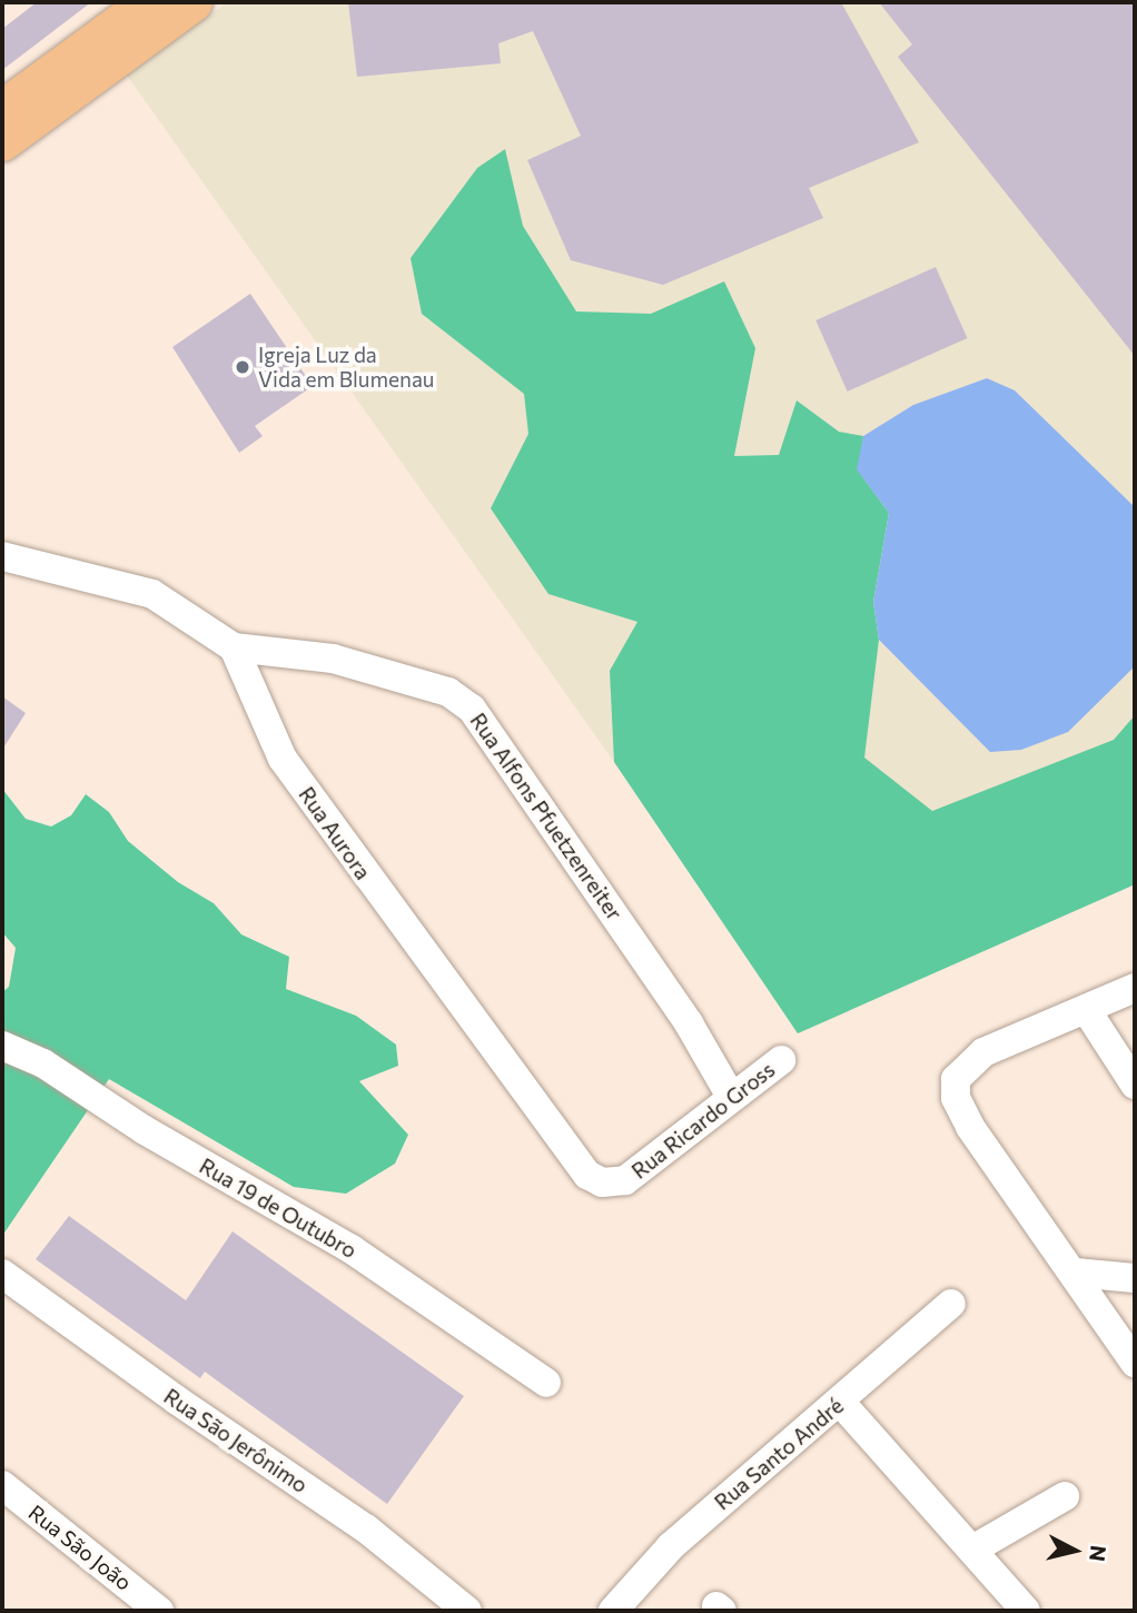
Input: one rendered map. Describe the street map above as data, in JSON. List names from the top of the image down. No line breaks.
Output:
{"streets":{"street":["Rua Alfons Pfuetzenreiter","Rua Aurora","Rua Ricardo Gross","Rua 19 de Outubro","Rua São Jerônimo","Rua Santo André","Rua São João"]},"crossings":[["Rua Alfons Pfuetzenreiter","Rua Aurora"],["Rua Alfons Pfuetzenreiter","Rua Ricardo Gross"],["Rua Aurora","Rua Ricardo Gross"]],"places":["Igreja Luz da Vida em Blumenau"],"north":"right"}
